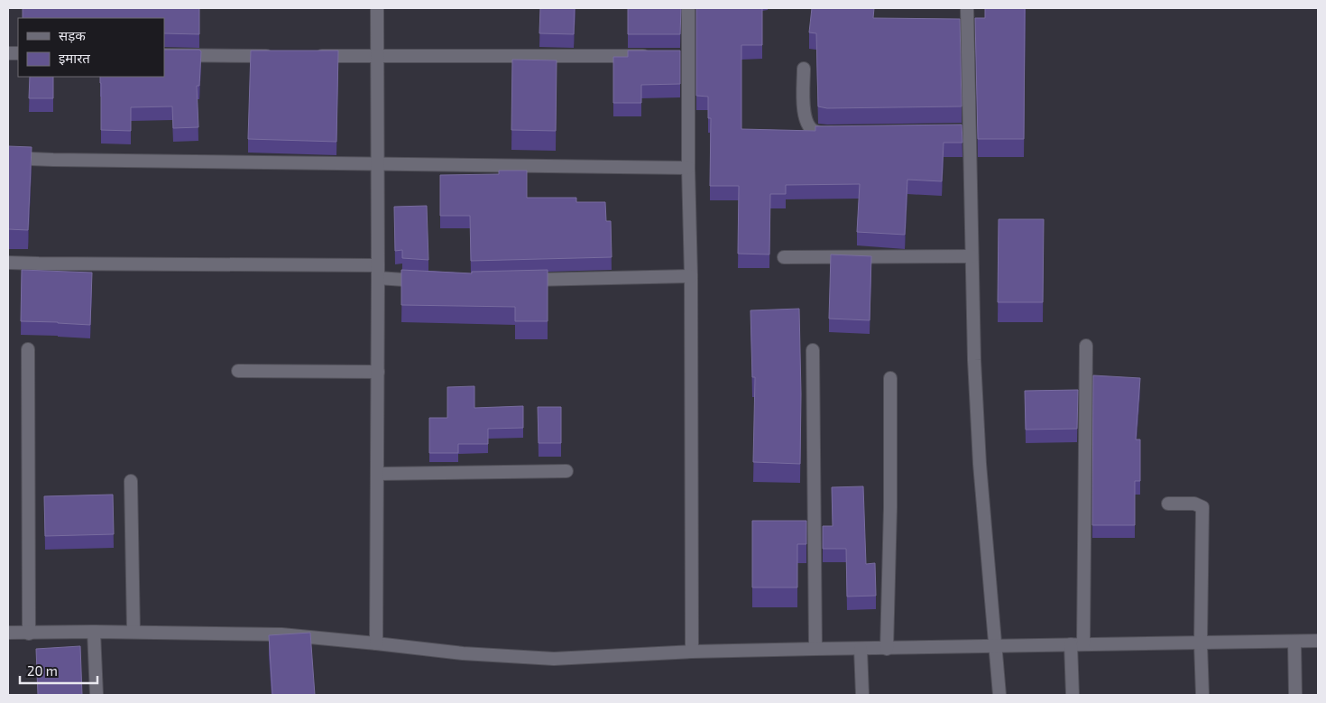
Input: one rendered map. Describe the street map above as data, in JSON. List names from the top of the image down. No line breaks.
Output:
{"legend":["सड़क","इमारत"],"scale_bar":"20 m"}
